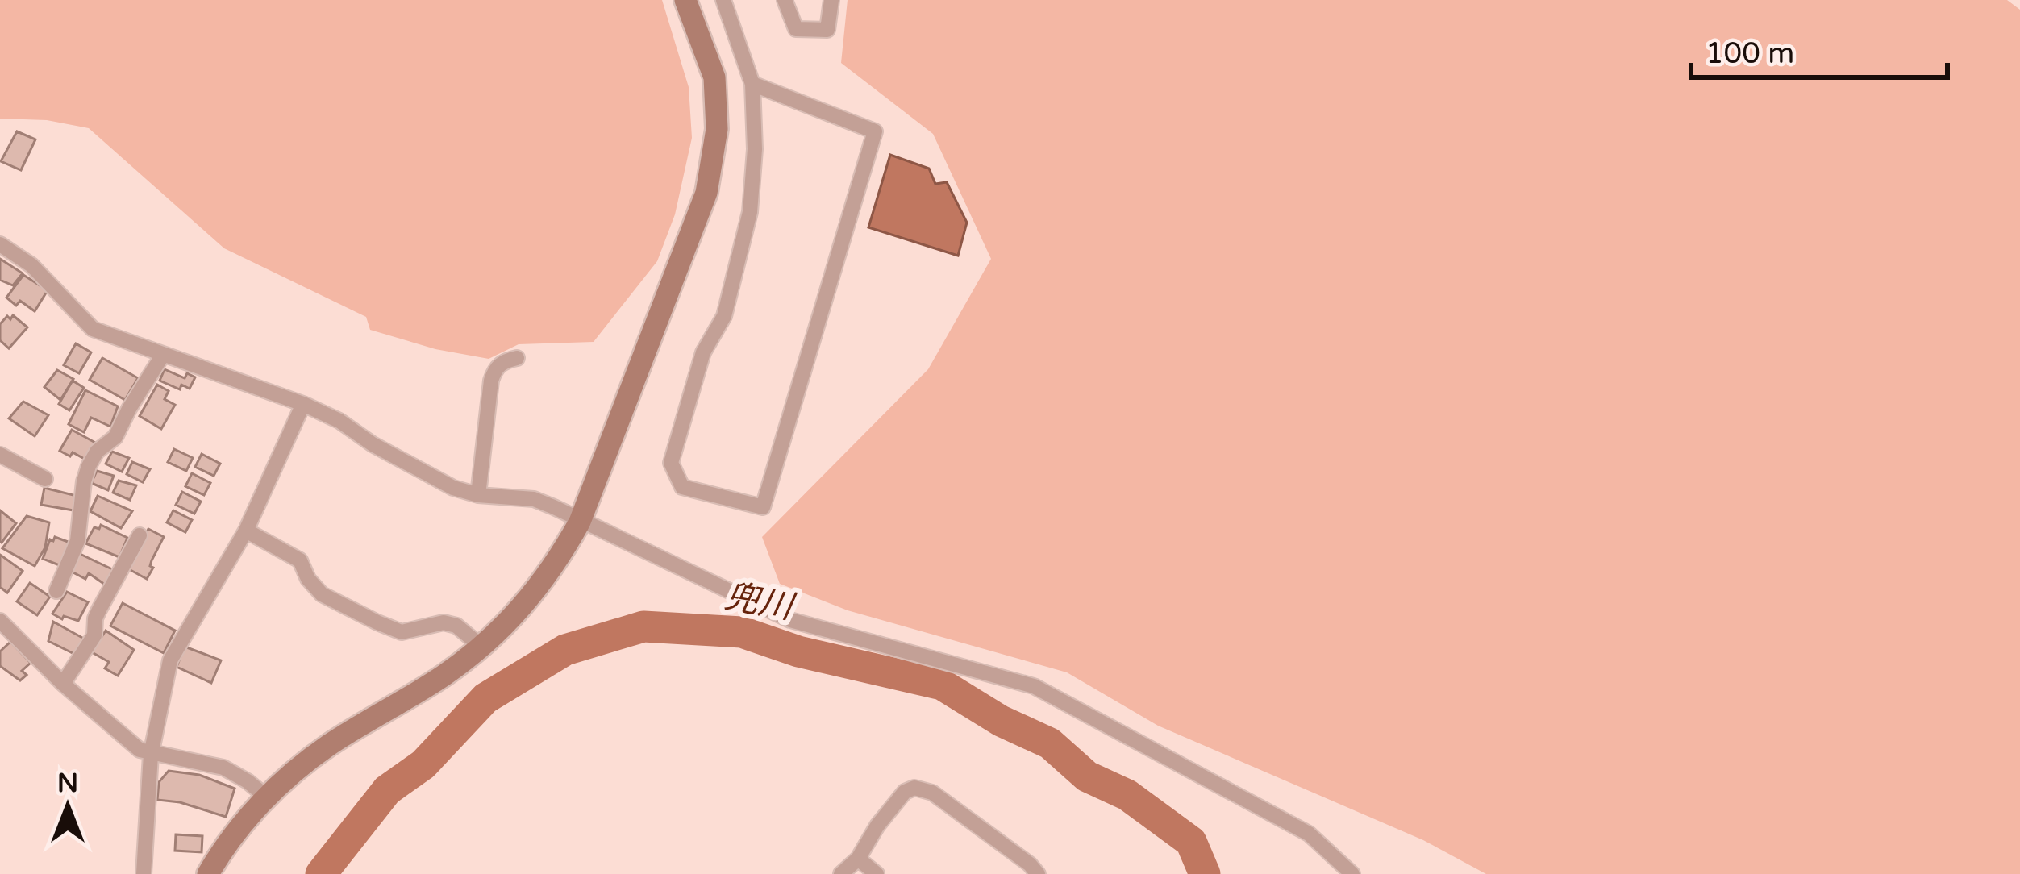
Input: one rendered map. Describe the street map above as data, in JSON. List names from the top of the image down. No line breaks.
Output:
{"water":["兜川"],"scale_bar":"100 m","north":"top"}
